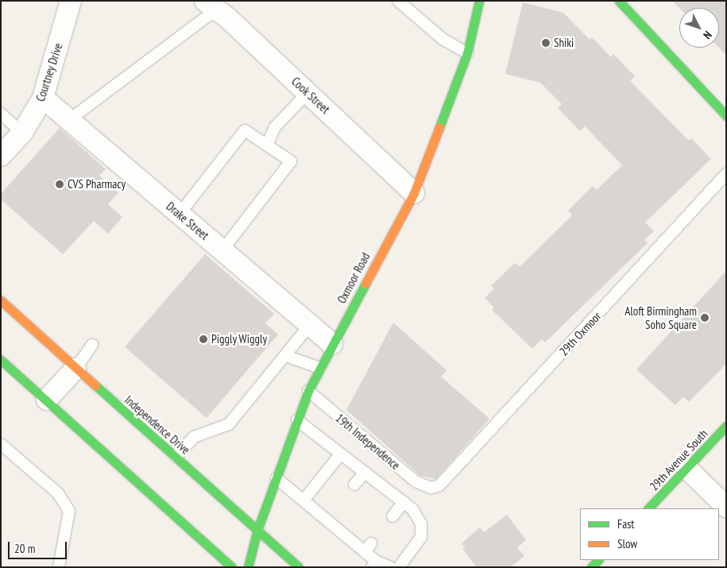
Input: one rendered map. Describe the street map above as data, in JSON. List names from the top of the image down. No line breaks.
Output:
{"streets":{"main road":["Oxmoor Road","Independence Drive","29th Avenue South"],"street":["Courtney Drive","Cook Street","Drake Street"],"lane":["29th Oxmoor","19th Independence"]},"crossings":[["Courtney Drive","Drake Street"],["Cook Street","Oxmoor Road"],["Drake Street","Oxmoor Road"],["Oxmoor Road","Independence Drive"],["Oxmoor Road","19th Independence"],["29th Oxmoor","19th Independence"]],"places":["Shiki","CVS Pharmacy","Aloft Birmingham Soho Square","Piggly Wiggly"],"legend":["Fast","Slow"],"scale_bar":"20 m","north":"bottom right"}
